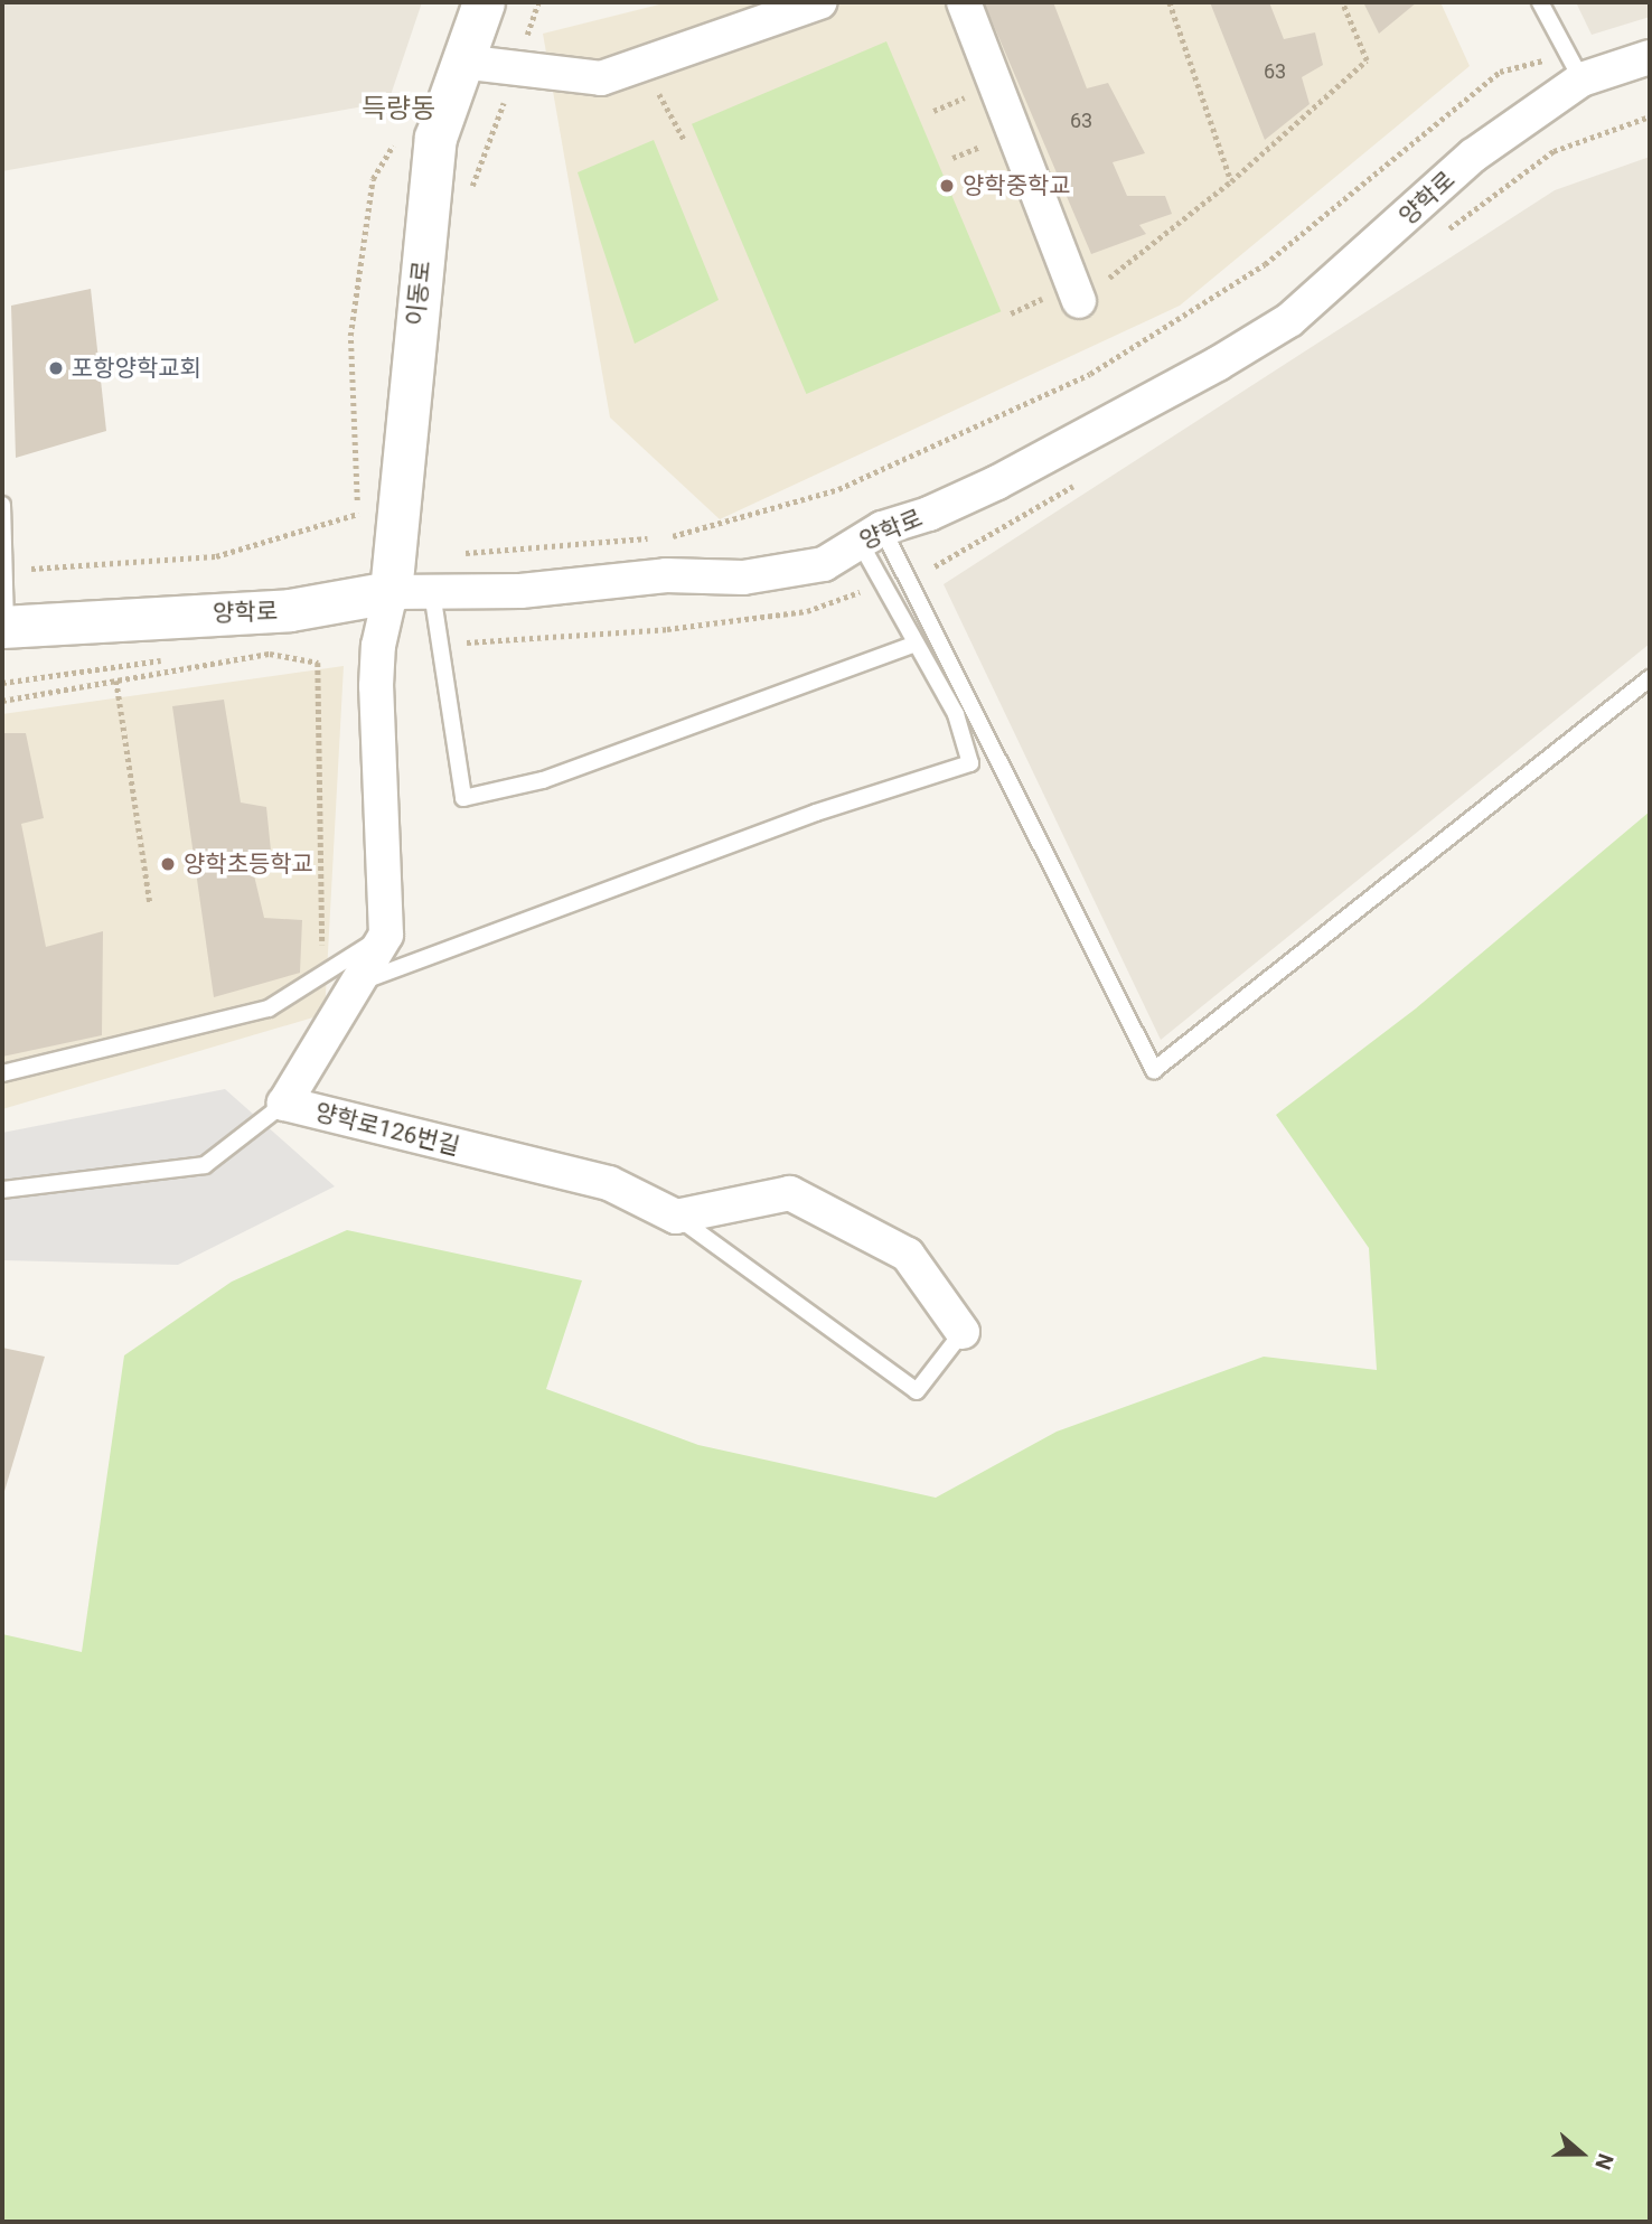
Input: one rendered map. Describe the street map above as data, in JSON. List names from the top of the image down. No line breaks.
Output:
{"streets":{"street":["양학로","이동로","양학로126번길"]},"crossings":[["양학로","이동로"]],"districts":["득량동"],"places":["양학중학교","포항양학교회","양학초등학교"],"house_numbers":["63","63"],"north":"right"}
